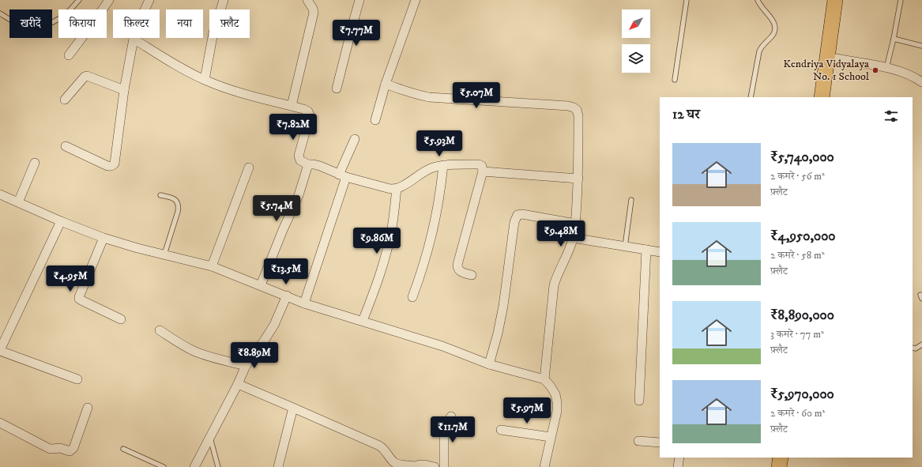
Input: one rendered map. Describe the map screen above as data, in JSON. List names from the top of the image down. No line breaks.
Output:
{"places":["Kendriya Vidyalaya No. 1 School"],"north":"bottom left","page":{"chip":["खरीदें","किराया","फ़िल्टर","नया","फ़्लैट"],"price":["₹7.77M","₹5.07M","₹7.82M","₹5.93M","₹5.74M","₹9.48M","₹9.86M","₹13.5M","₹4.95M","₹8.89M","₹5.97M","₹11.7M"],"heading":"12 घर","list":[{"name":"₹5,740,000","note":"2 कमरे · 56 m² · फ़्लैट"},{"name":"₹4,950,000","note":"2 कमरे · 58 m² · फ़्लैट"},{"name":"₹8,890,000","note":"3 कमरे · 77 m² · फ़्लैट"},{"name":"₹5,970,000","note":"2 कमरे · 60 m² · फ़्लैट"}]}}
